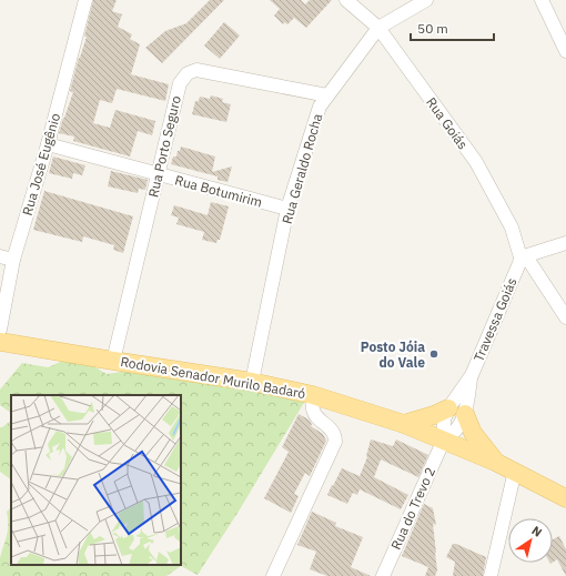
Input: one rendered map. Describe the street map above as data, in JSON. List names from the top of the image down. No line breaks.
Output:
{"streets":{"main road":["Rodovia Senador Murilo Badaró"],"street":["Rua Goiás","Rua Porto Seguro","Rua José Eugênio","Rua Geraldo Rocha","Rua Botumirim","Travessa Goiás","Rua do Trevo 2"]},"crossings":[["Rua Goiás","Rua Geraldo Rocha"],["Rua Goiás","Travessa Goiás"],["Rua Porto Seguro","Rua Geraldo Rocha"],["Rua Porto Seguro","Rua Botumirim"],["Rua Porto Seguro","Rodovia Senador Murilo Badaró"],["Rua José Eugênio","Rua Botumirim"],["Rua Geraldo Rocha","Rua Botumirim"],["Rua Geraldo Rocha","Rodovia Senador Murilo Badaró"],["Travessa Goiás","Rodovia Senador Murilo Badaró"],["Travessa Goiás","Rua do Trevo 2"],["Rodovia Senador Murilo Badaró","Rua do Trevo 2"]],"places":["Posto Jóia do Vale"],"scale_bar":"50 m","north":"top right"}
